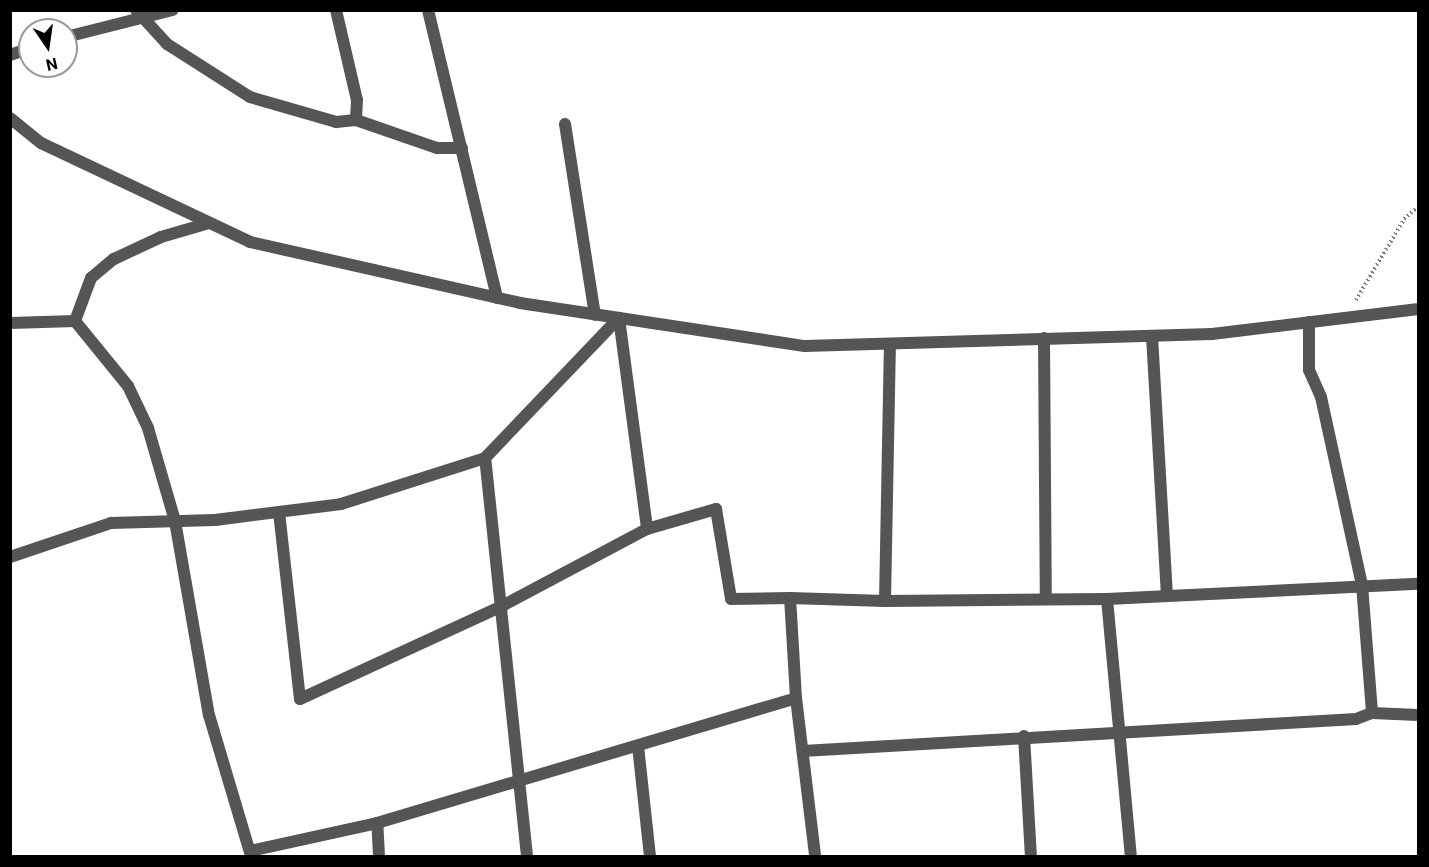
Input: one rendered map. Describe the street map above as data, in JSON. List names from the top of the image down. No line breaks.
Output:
{"north":"bottom"}
